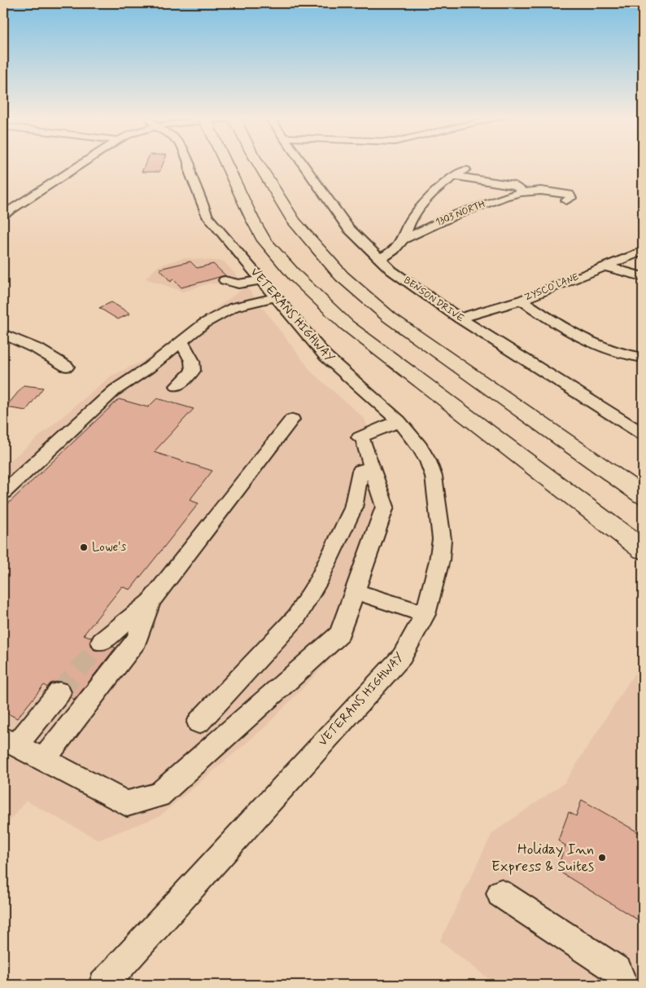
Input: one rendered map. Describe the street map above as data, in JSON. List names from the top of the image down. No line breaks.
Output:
{"streets":{"street":["1303 NORTH","ZYSCO LANE","BENSON DRIVE","VETERANS HIGHWAY"]},"crossings":[["ZYSCO LANE","BENSON DRIVE"]],"places":["Lowe's","Holiday Inn Express & Suites"]}
